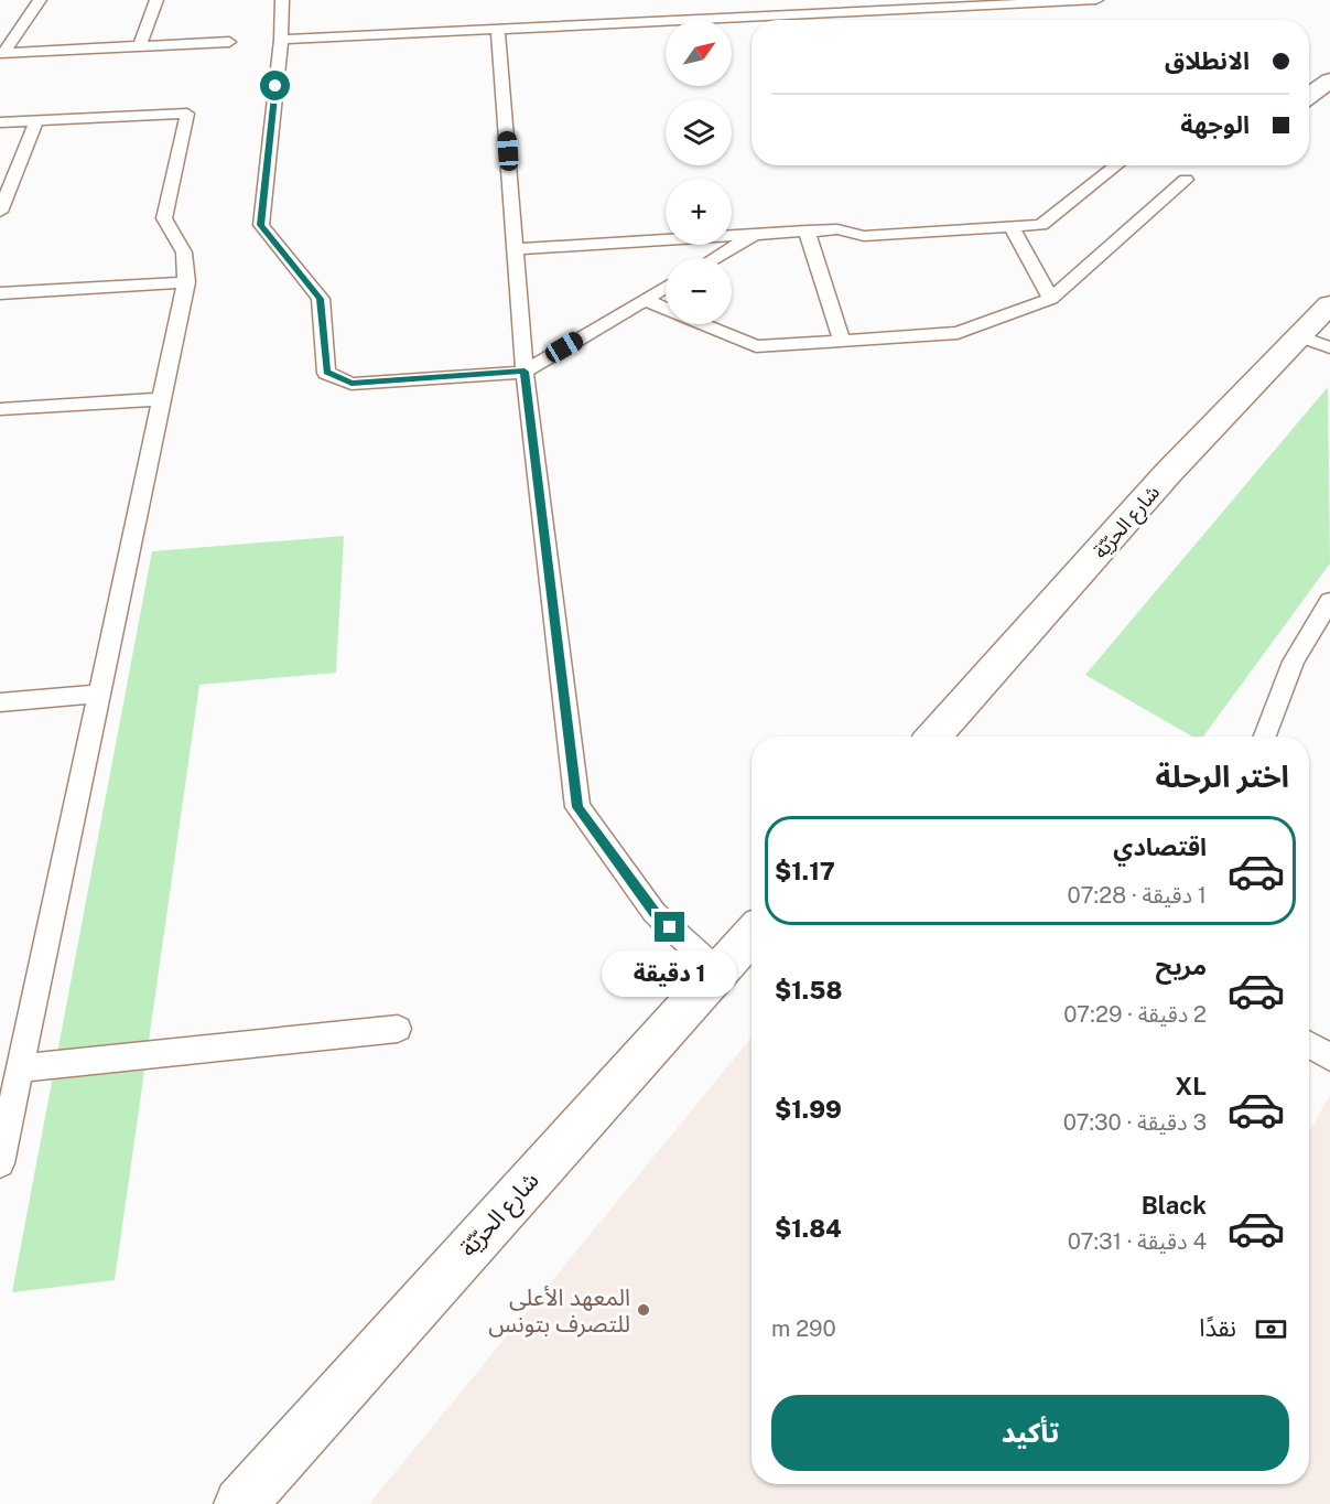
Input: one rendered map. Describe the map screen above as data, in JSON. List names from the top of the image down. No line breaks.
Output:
{"streets":{"street":["شارع الحرّيّة"]},"places":["المعهد الأعلى للتصرف بتونس"],"north":"top right","page":{"map_buttons":["+","−"],"banner":["الانطلاق","الوجهة"],"heading":"اختر الرحلة","list":[{"name":"اقتصادي","note":"1 دقيقة · 07:28","value":"$1.17"},{"name":"مريح","note":"2 دقيقة · 07:29","value":"$1.58"},{"name":"XL","note":"3 دقيقة · 07:30","value":"$1.99"},{"name":"Black","note":"4 دقيقة · 07:31","value":"$1.84"}],"bubble":"1 دقيقة","pay":["نقدًا","290 m"],"buttons":"تأكيد"}}
